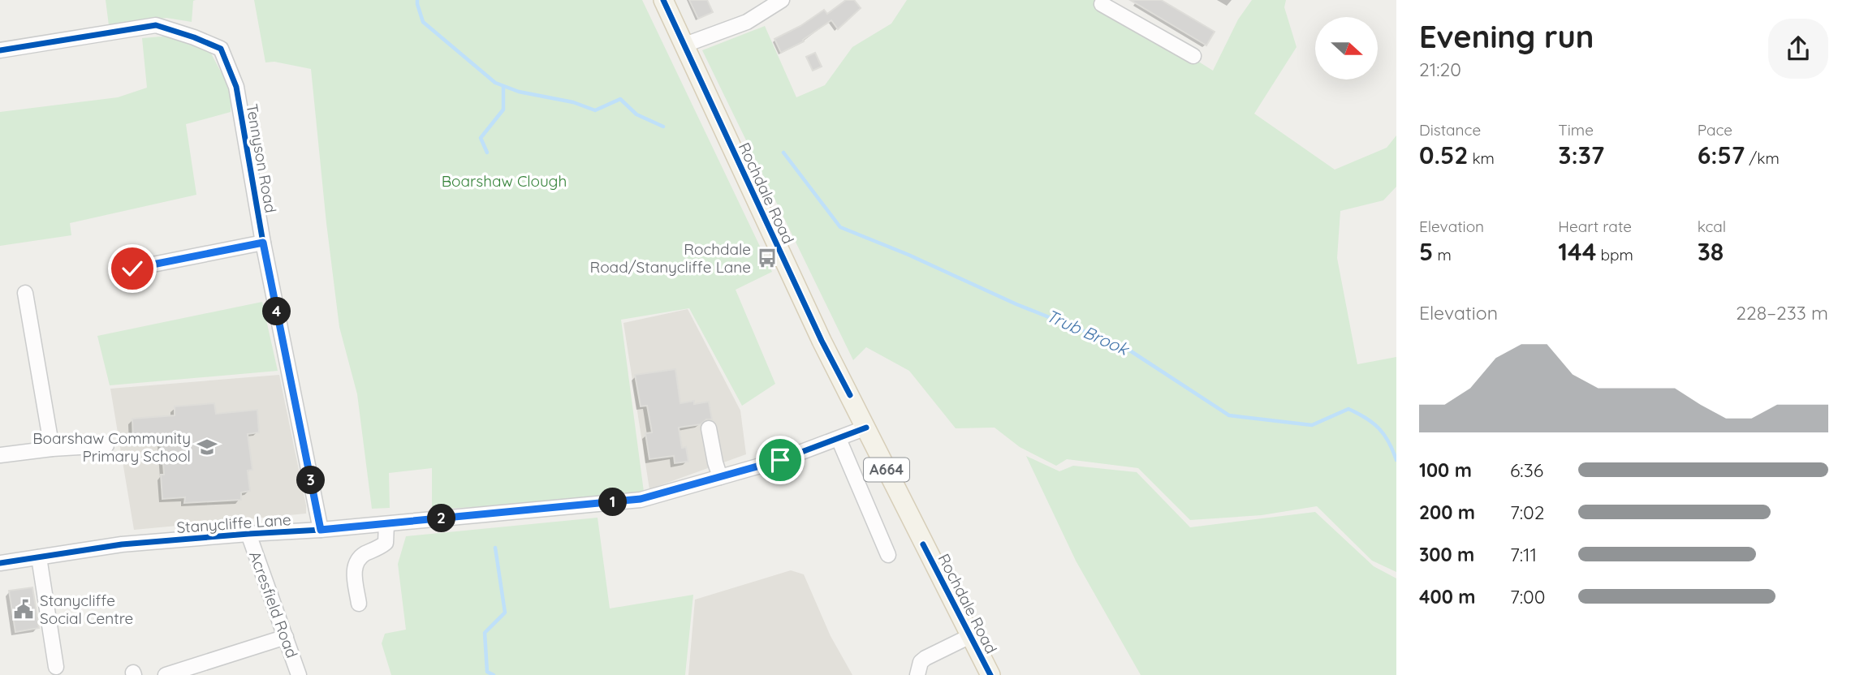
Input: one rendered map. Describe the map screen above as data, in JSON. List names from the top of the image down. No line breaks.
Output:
{"streets":{"main road":["Rochdale Road","A664"],"street":["Tennyson Road","Stanycliffe Lane","Acresfield Road"]},"crossings":[["Tennyson Road","Stanycliffe Lane"],["Rochdale Road","Stanycliffe Lane"],["Stanycliffe Lane","Acresfield Road"]],"water":["Trub Brook"],"parks":["Boarshaw Clough"],"places":{"bus stop":["Rochdale Road/Stanycliffe Lane"],"school or university":["Boarshaw Community Primary School"],"public building":["Stanycliffe Social Centre"]},"north":"right","page":{"heading":["Evening run","21:20"],"stats":[["Distance","0.52 km"],["Time","3:37"],["Pace","6:57 /km"],["Elevation","5 m"],["Heart rate","144 bpm"],["kcal","38"]],"chart":["Elevation","228–233 m"],"pins":["4","3","1","2"],"list":[{"name":"100 m","note":"6:36"},{"name":"200 m","note":"7:02"},{"name":"300 m","note":"7:11"},{"name":"400 m","note":"7:00"}]}}
